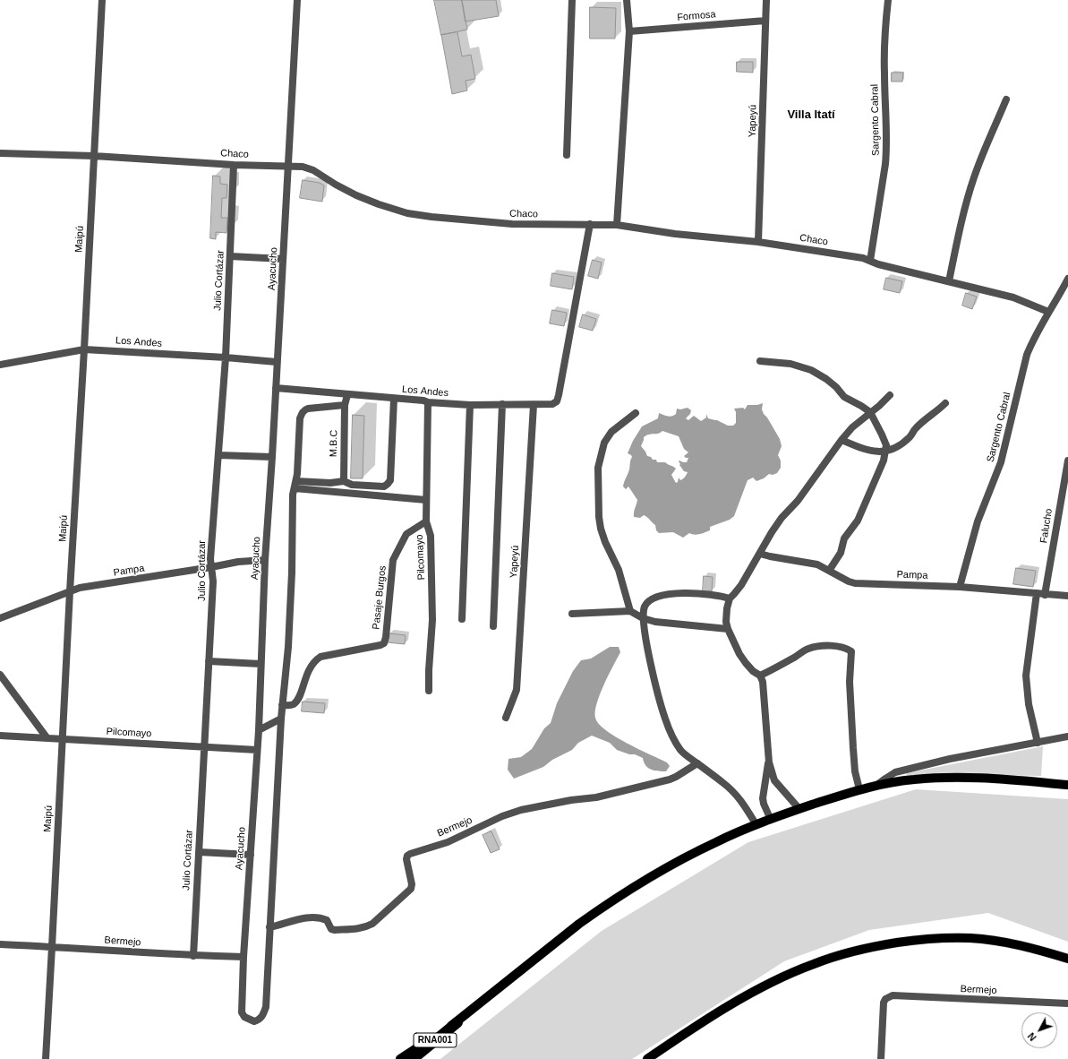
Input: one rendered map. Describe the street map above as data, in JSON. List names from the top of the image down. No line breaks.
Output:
{"streets":{"highway":["RNA001"],"street":["Formosa","Sargento Cabral","Yapeyú","Chaco","Maipú","Ayacucho","Julio Cortázar","Los Andes","M.B.C","Falucho","Pilcomayo","Pampa","Pasaje Burgos","Bermejo"]},"crossings":[["Formosa","Yapeyú"],["Sargento Cabral","Chaco"],["Sargento Cabral","Pampa"],["Yapeyú","Chaco"],["Yapeyú","Los Andes"],["Chaco","Maipú"],["Chaco","Ayacucho"],["Chaco","Julio Cortázar"],["Chaco","Los Andes"],["Maipú","Los Andes"],["Maipú","Pilcomayo"],["Maipú","Pampa"],["Maipú","Bermejo"],["Ayacucho","Los Andes"],["Ayacucho","M.B.C"],["Ayacucho","Pilcomayo"],["Ayacucho","Pampa"],["Ayacucho","Pasaje Burgos"],["Ayacucho","Bermejo"],["Julio Cortázar","Los Andes"],["Julio Cortázar","Pilcomayo"],["Julio Cortázar","Pampa"],["Julio Cortázar","Bermejo"],["Los Andes","Pilcomayo"],["Falucho","Pampa"],["Pilcomayo","Pasaje Burgos"]],"districts":["Villa Itatí"],"north":"bottom left"}
